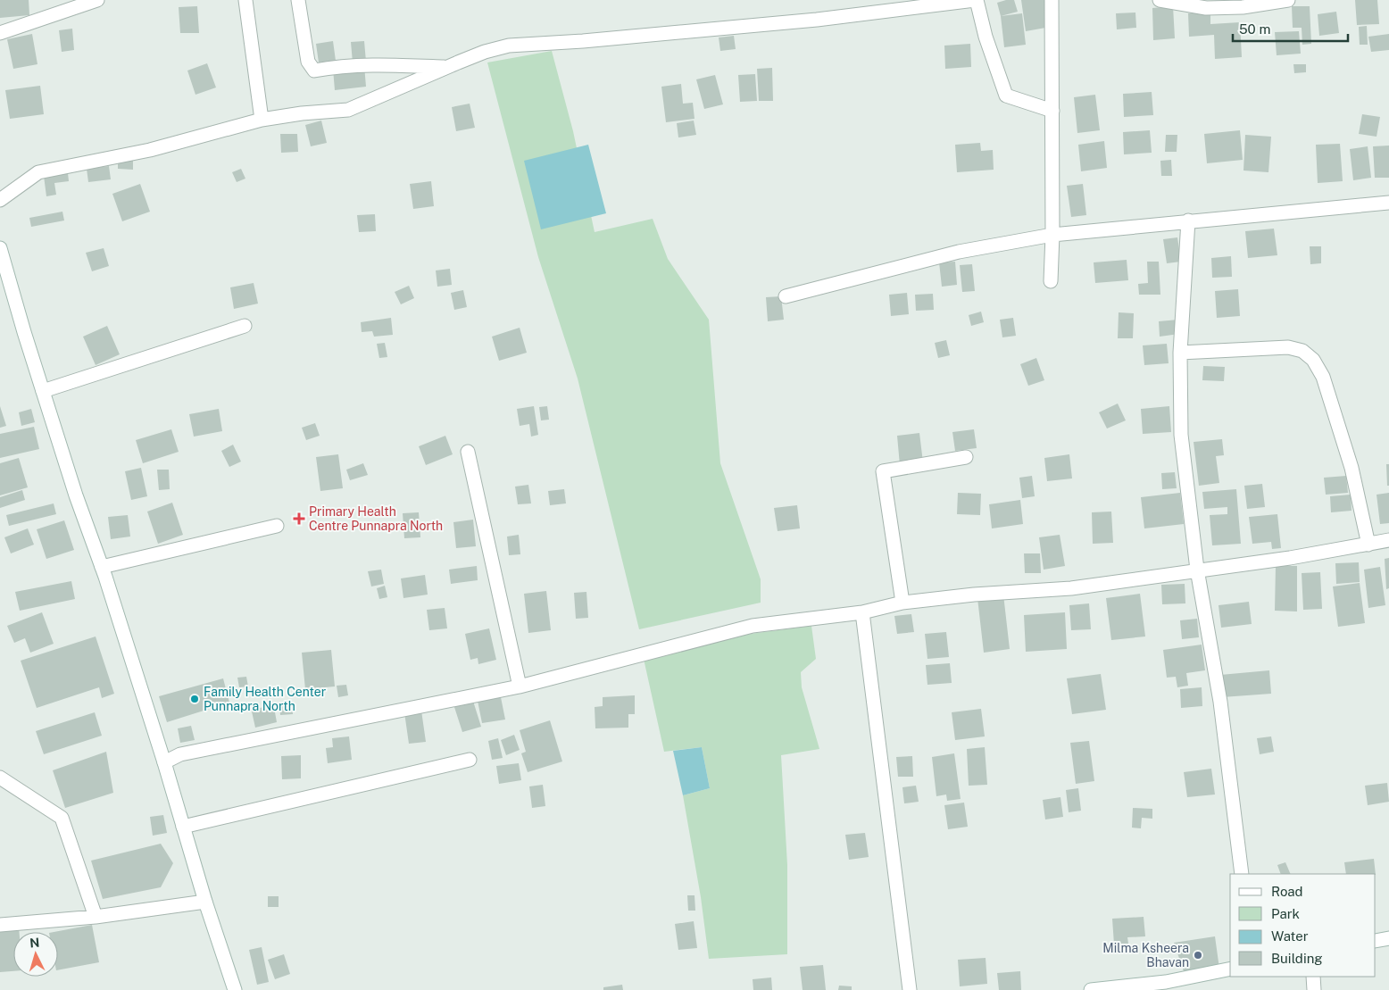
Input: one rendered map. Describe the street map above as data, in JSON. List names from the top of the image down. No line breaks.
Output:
{"places":{"health":["Primary Health Centre Punnapra North"],"other":["Family Health Center Punnapra North","Milma Ksheera Bhavan"]},"legend":["Road","Park","Water","Building"],"scale_bar":"50 m","north":"top"}
